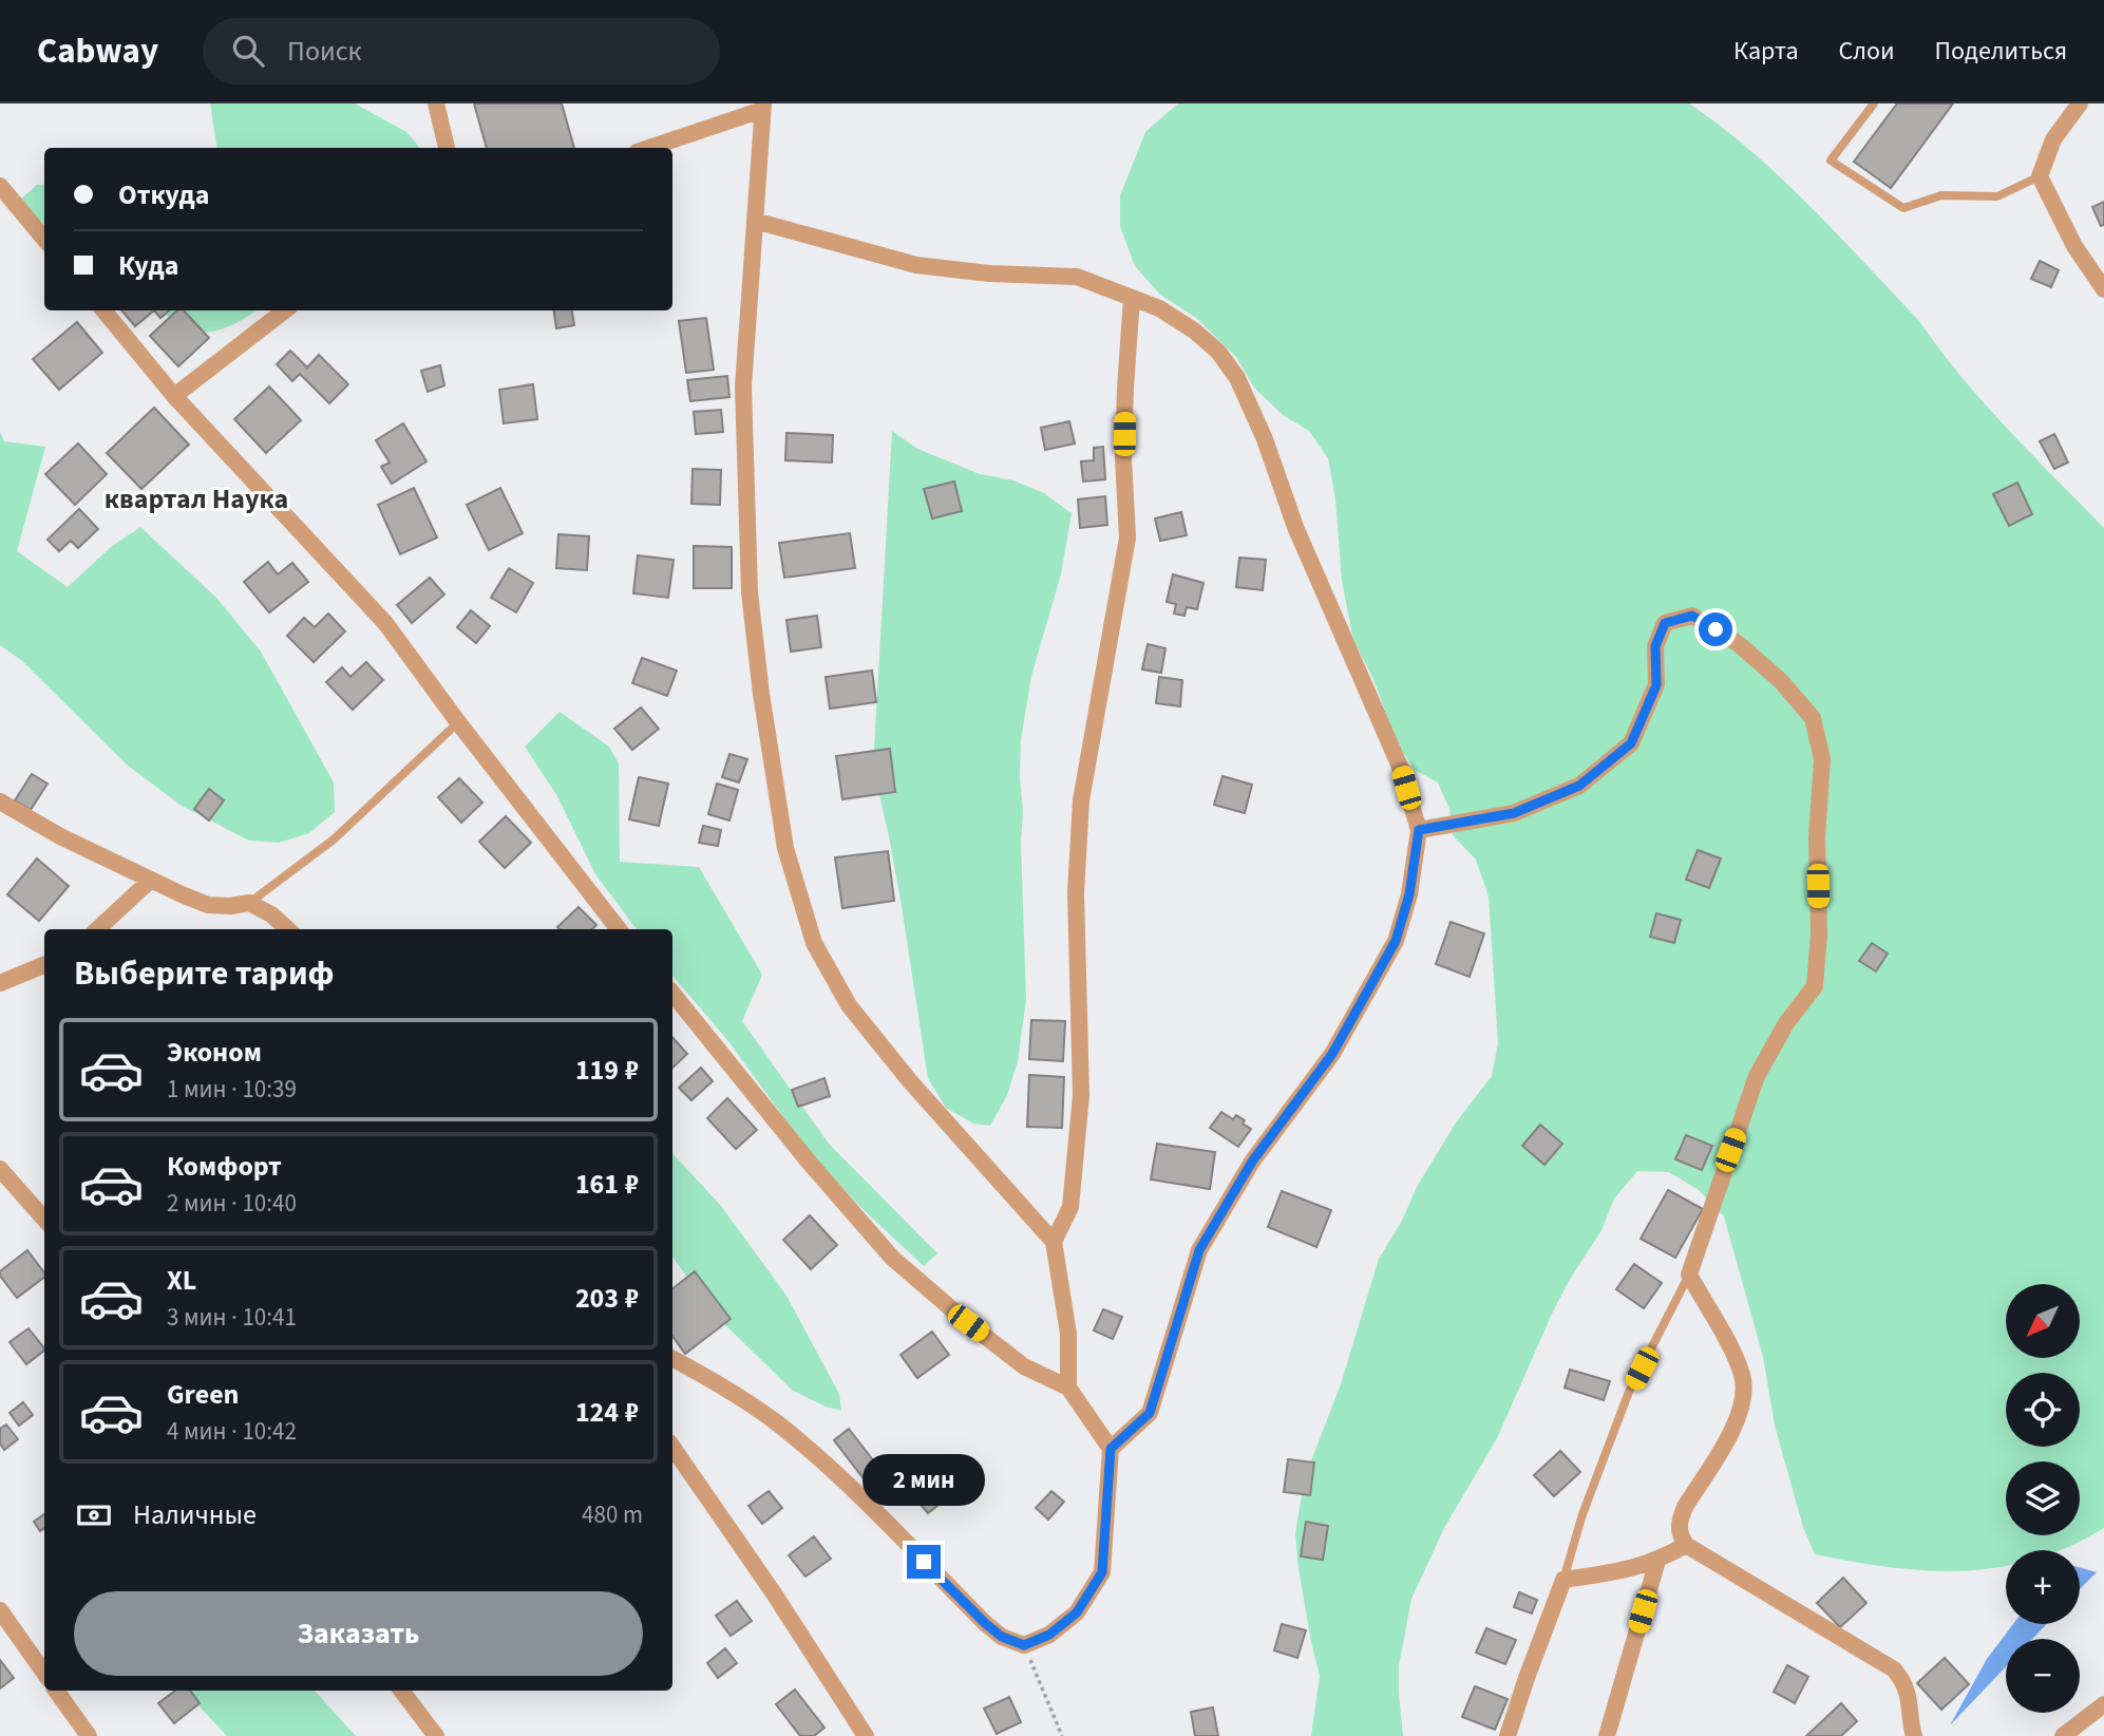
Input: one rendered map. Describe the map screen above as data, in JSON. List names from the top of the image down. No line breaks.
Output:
{"districts":["квартал Наука"],"north":"bottom left","page":{"header":"Cabway","search":"Поиск","nav":["Карта","Слои","Поделиться"],"banner":["Откуда","Куда"],"heading":"Выберите тариф","list":[{"name":"Эконом","note":"1 мин · 10:39","value":"119 ₽"},{"name":"Комфорт","note":"2 мин · 10:40","value":"161 ₽"},{"name":"XL","note":"3 мин · 10:41","value":"203 ₽"},{"name":"Green","note":"4 мин · 10:42","value":"124 ₽"}],"map_buttons":["+","−"],"bubble":"2 мин","pay":["Наличные","480 m"],"buttons":"Заказать"}}
